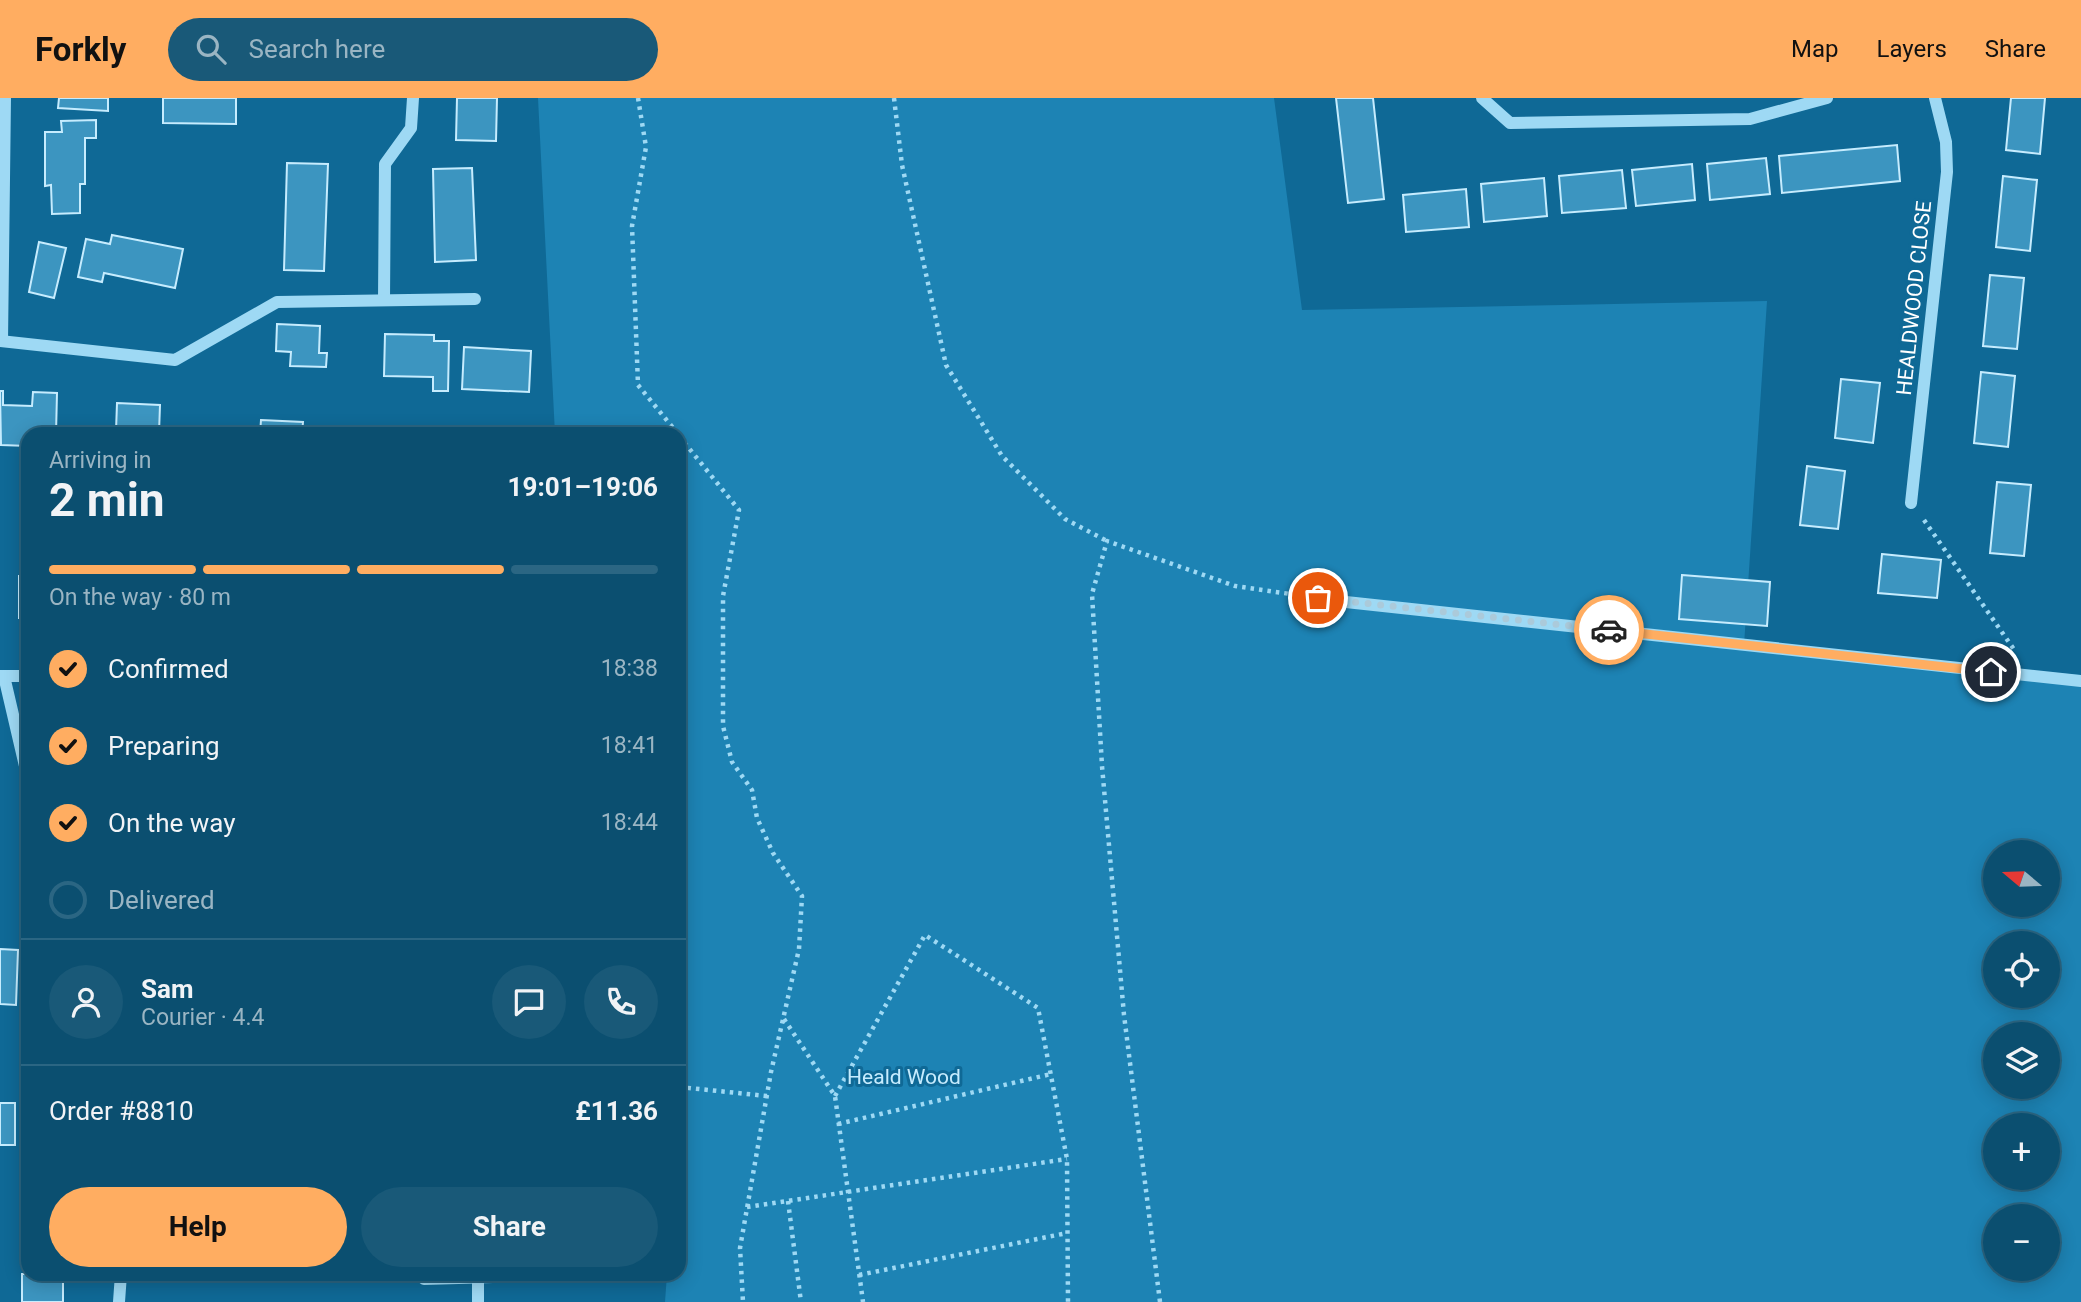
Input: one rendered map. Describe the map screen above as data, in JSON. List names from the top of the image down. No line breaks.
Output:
{"streets":{"street":["HEALDWOOD CLOSE"]},"parks":["Heald Wood"],"north":"left","page":{"header":"Forkly","search":"Search here","nav":["Map","Layers","Share"],"heading":["2 min","Arriving in","19:01–19:06"],"panel":["Sam","Courier · 4.4","Order #8810","£11.36"],"bar":"On the way · 80 m","list":[["Confirmed","18:38"],["Preparing","18:41"],["On the way","18:44"],"Delivered"],"map_buttons":["+","−"],"buttons":["Help","Share"]}}
